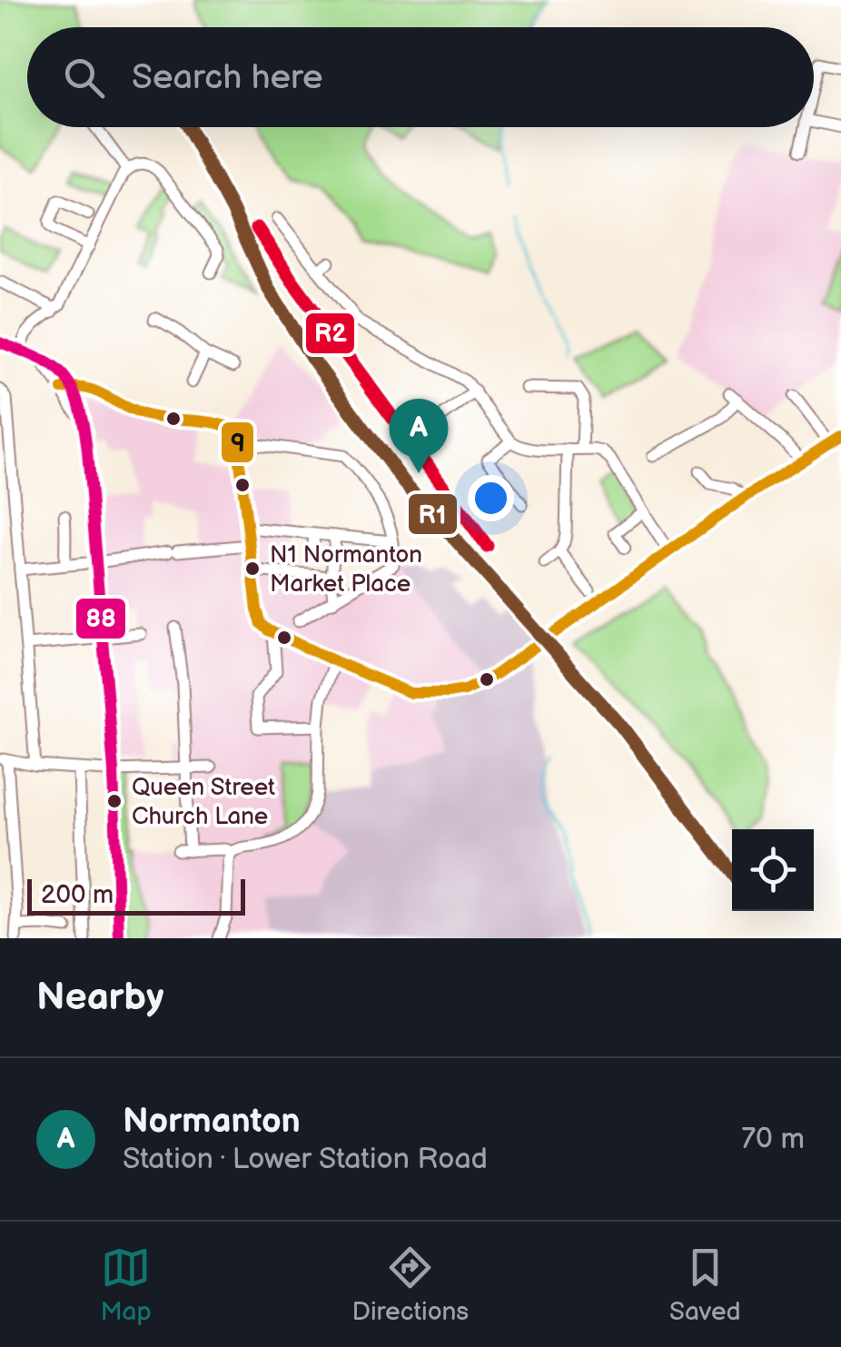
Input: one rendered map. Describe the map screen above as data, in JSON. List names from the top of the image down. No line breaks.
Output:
{"places":["N1 Normanton Market Place","Queen Street Church Lane"],"lines":["transit line R1","transit line R2","transit line 88","transit line 9"],"scale_bar":"200 m","page":{"search":"Search here","pins":"A","scale":"200 m","heading":"Nearby","list":[{"mark":"A","name":"Normanton","note":"Station · Lower Station Road","value":"70 m"}],"nav":["Map","Directions","Saved"]}}
